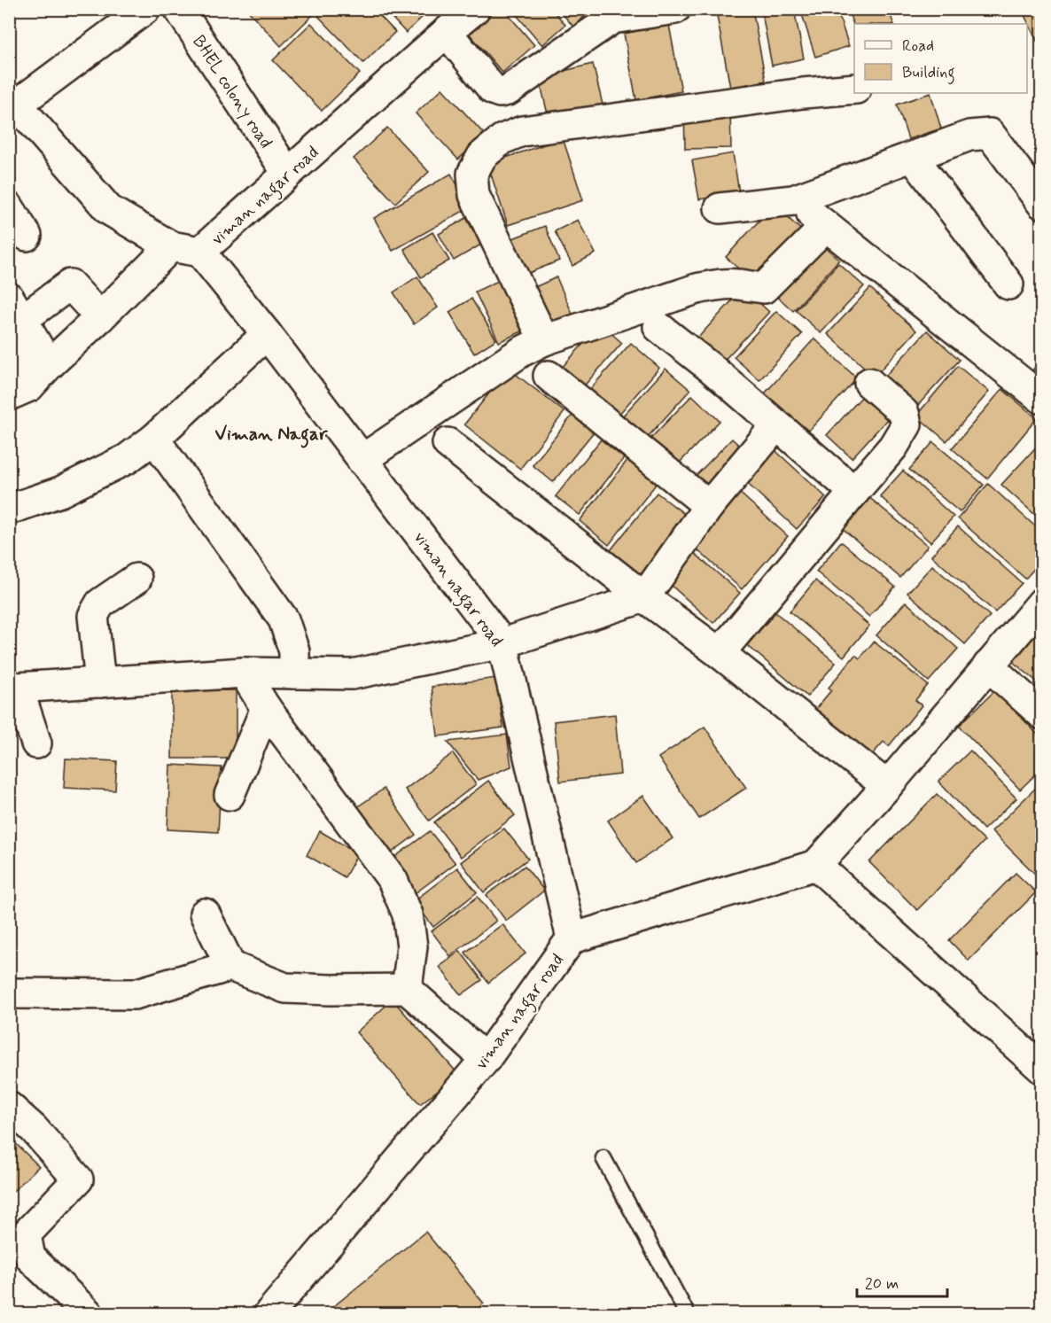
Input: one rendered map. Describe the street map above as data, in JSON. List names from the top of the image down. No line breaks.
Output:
{"streets":{"street":["BHEL colony road","viman nagar road"]},"crossings":[["BHEL colony road","viman nagar road"]],"districts":["Viman Nagar"],"legend":["Road","Building"],"scale_bar":"20 m"}
